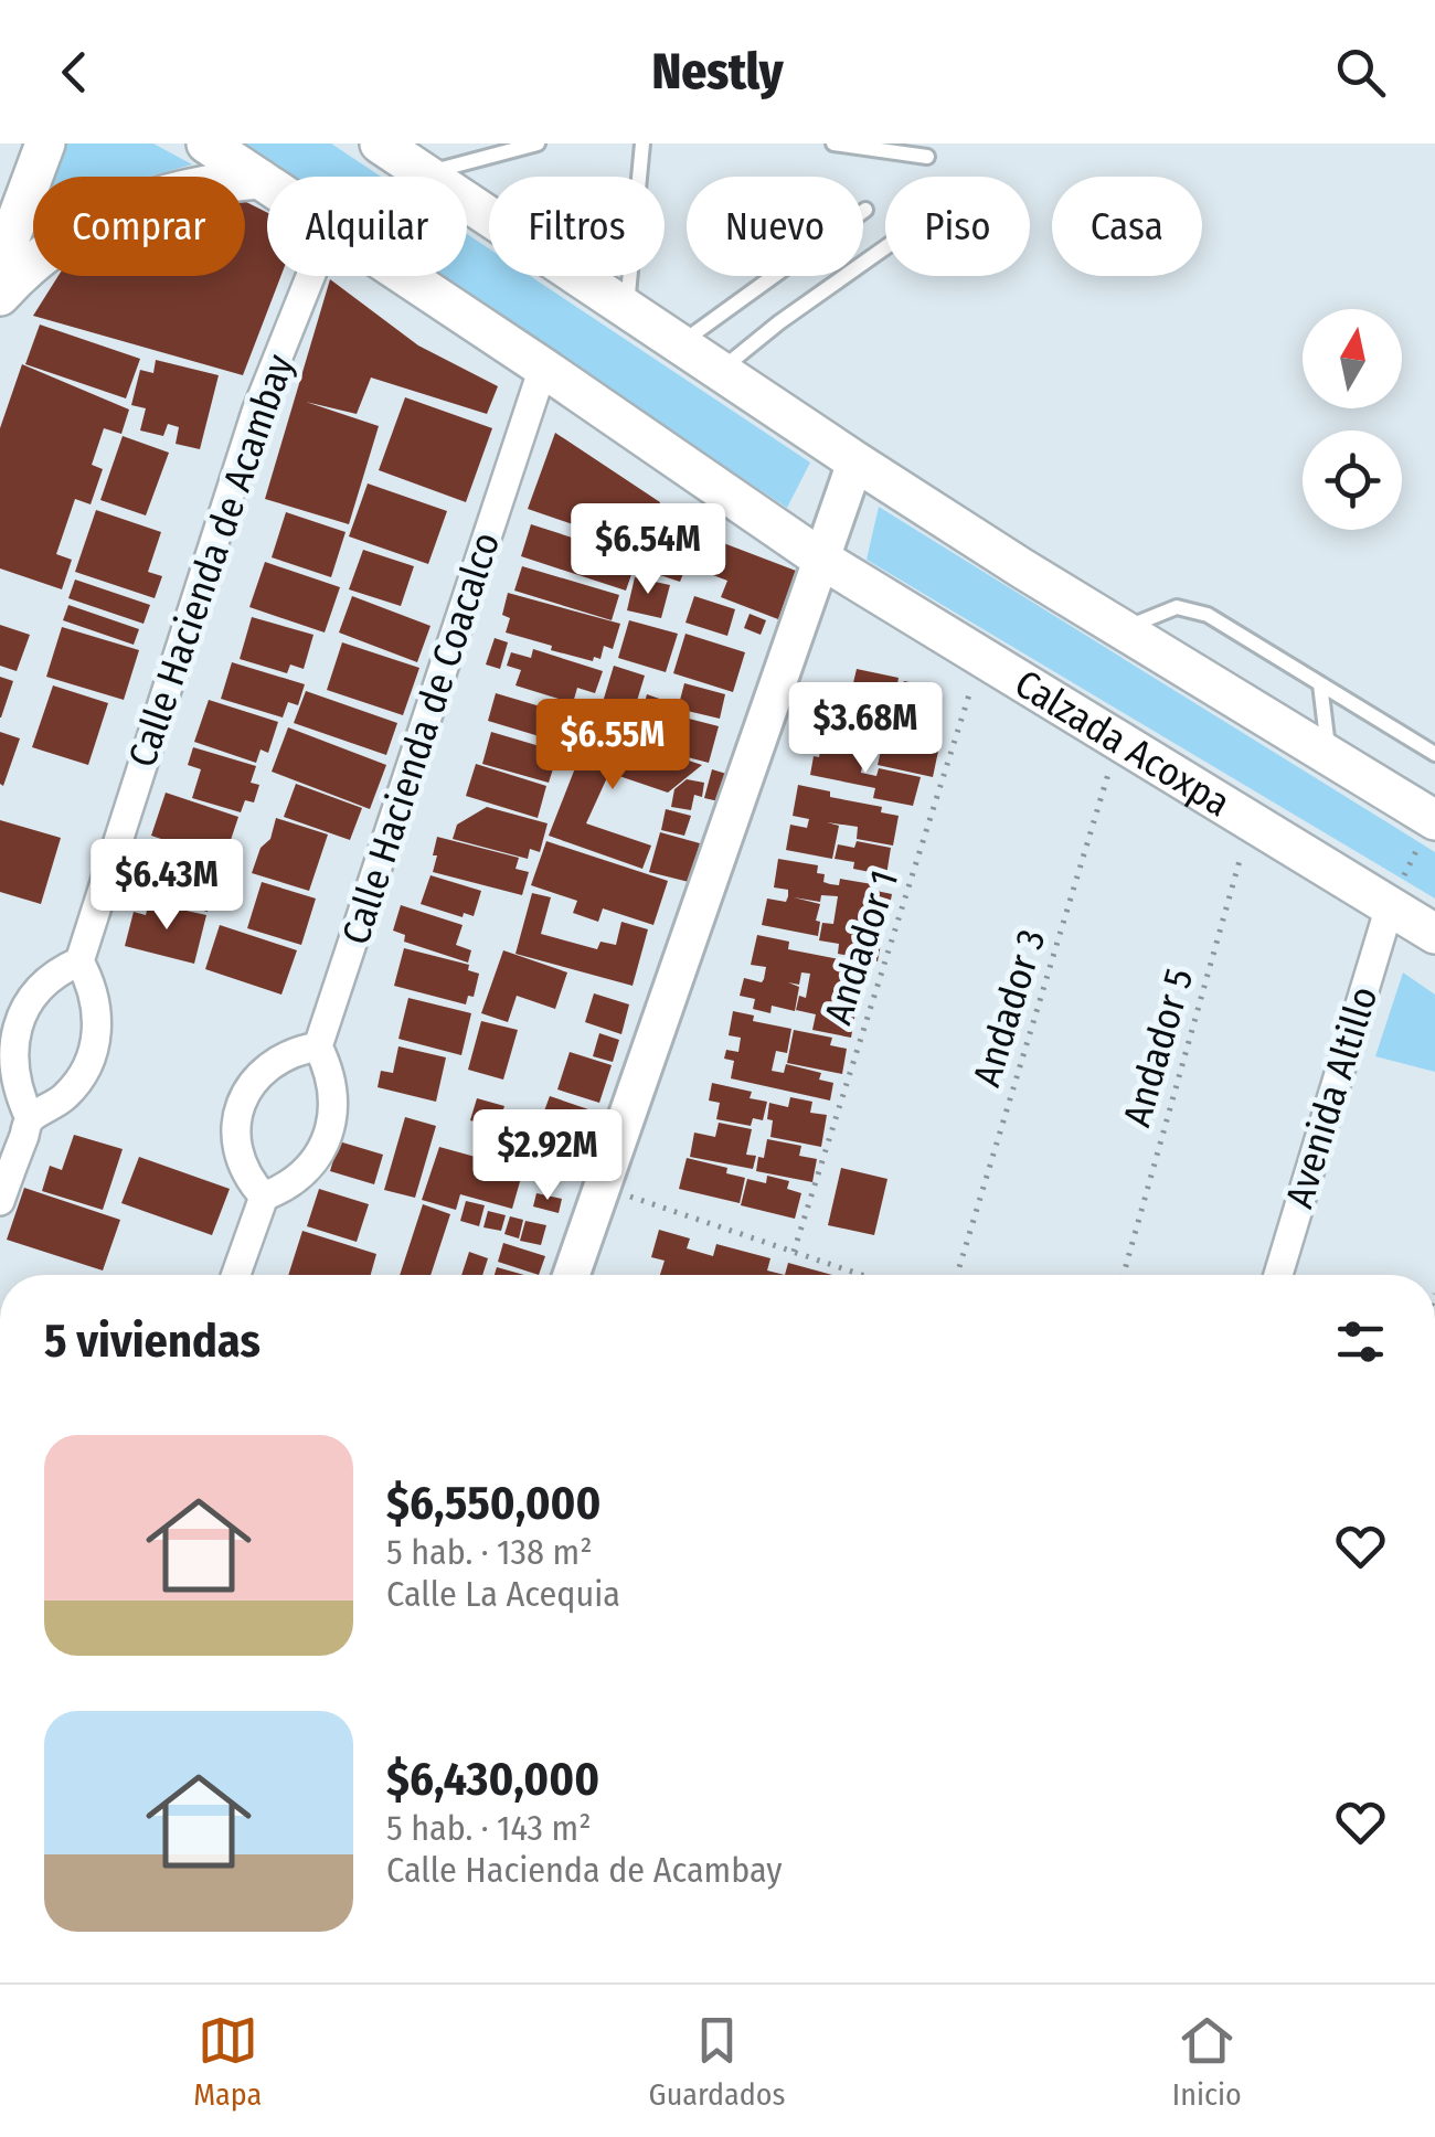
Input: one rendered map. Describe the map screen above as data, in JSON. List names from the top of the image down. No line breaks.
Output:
{"streets":{"main road":["Calzada Acoxpa"],"street":["Calle Hacienda de Acambay","Calle Hacienda de Coacalco","Avenida Altillo"],"path":["Andador 1","Andador 3","Andador 5"]},"crossings":[["Calle Hacienda de Coacalco","Calzada Acoxpa"],["Calzada Acoxpa","Andador 1"],["Calzada Acoxpa","Andador 3"],["Calzada Acoxpa","Andador 5"],["Calzada Acoxpa","Avenida Altillo"]],"north":"top","page":{"header":"Nestly","chip":["Comprar","Alquilar","Filtros","Nuevo","Piso","Casa"],"price":["$6.54M","$3.68M","$6.55M","$6.43M","$2.92M"],"heading":"5 viviendas","list":[{"name":"$6,550,000","note":"5 hab. · 138 m² · Calle La Acequia"},{"name":"$6,430,000","note":"5 hab. · 143 m² · Calle Hacienda de Acambay"}],"tabs":["Mapa","Guardados","Inicio"]}}
